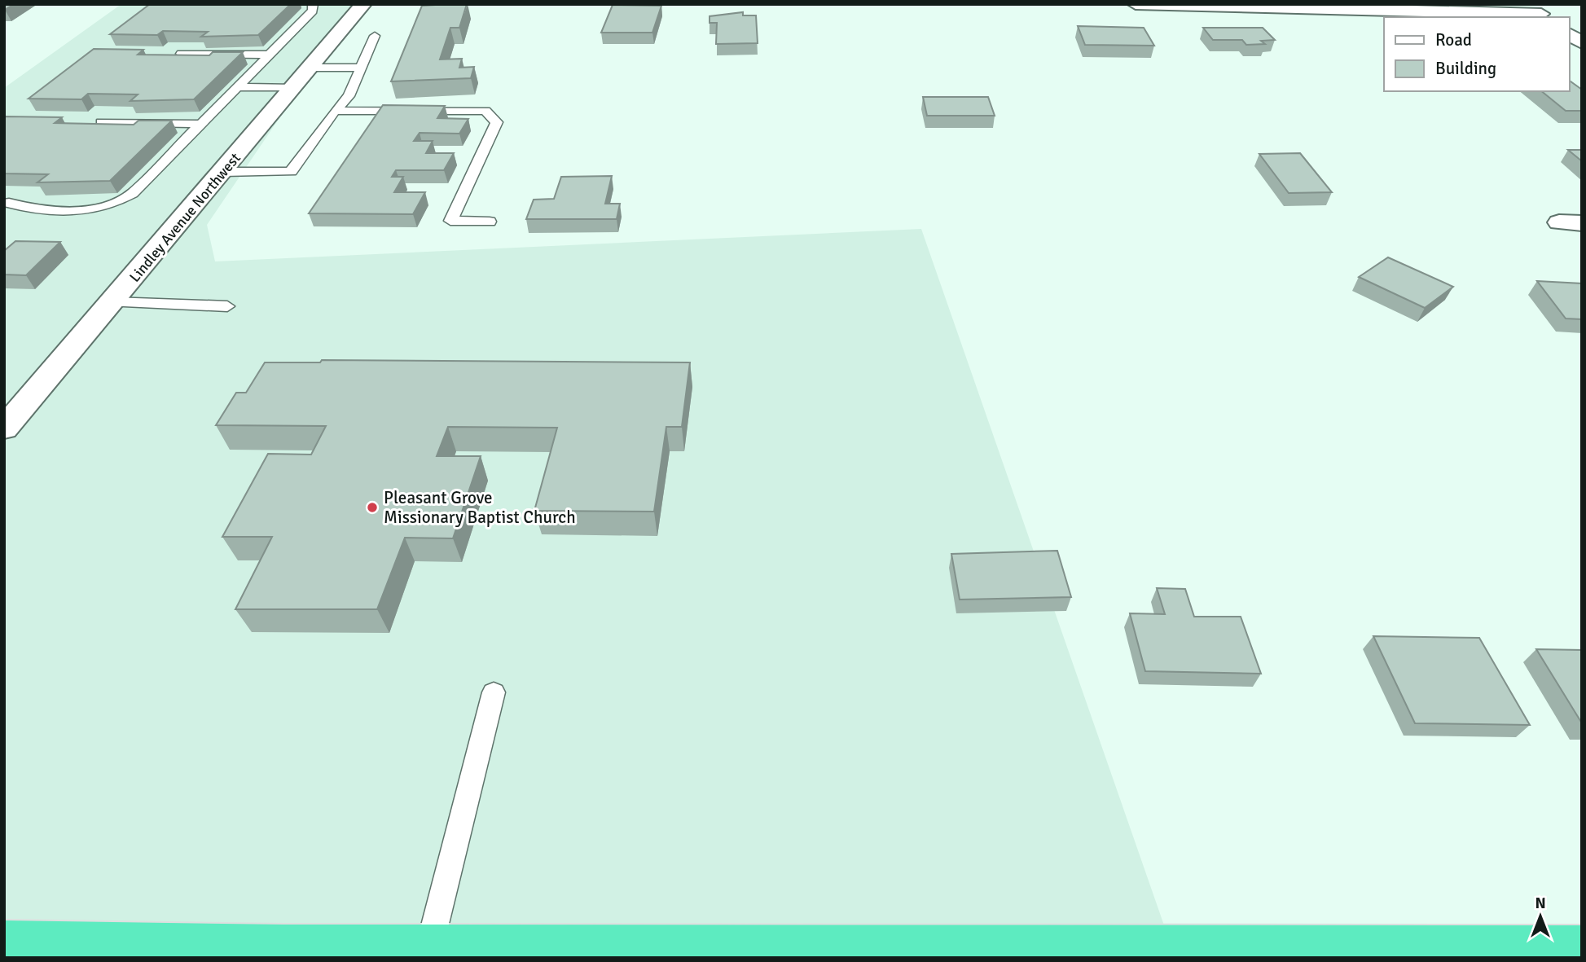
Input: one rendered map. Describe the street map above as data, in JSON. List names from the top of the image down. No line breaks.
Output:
{"streets":{"street":["Lindley Avenue Northwest"]},"places":["Pleasant Grove Missionary Baptist Church"],"legend":["Road","Building"],"north":"top"}
